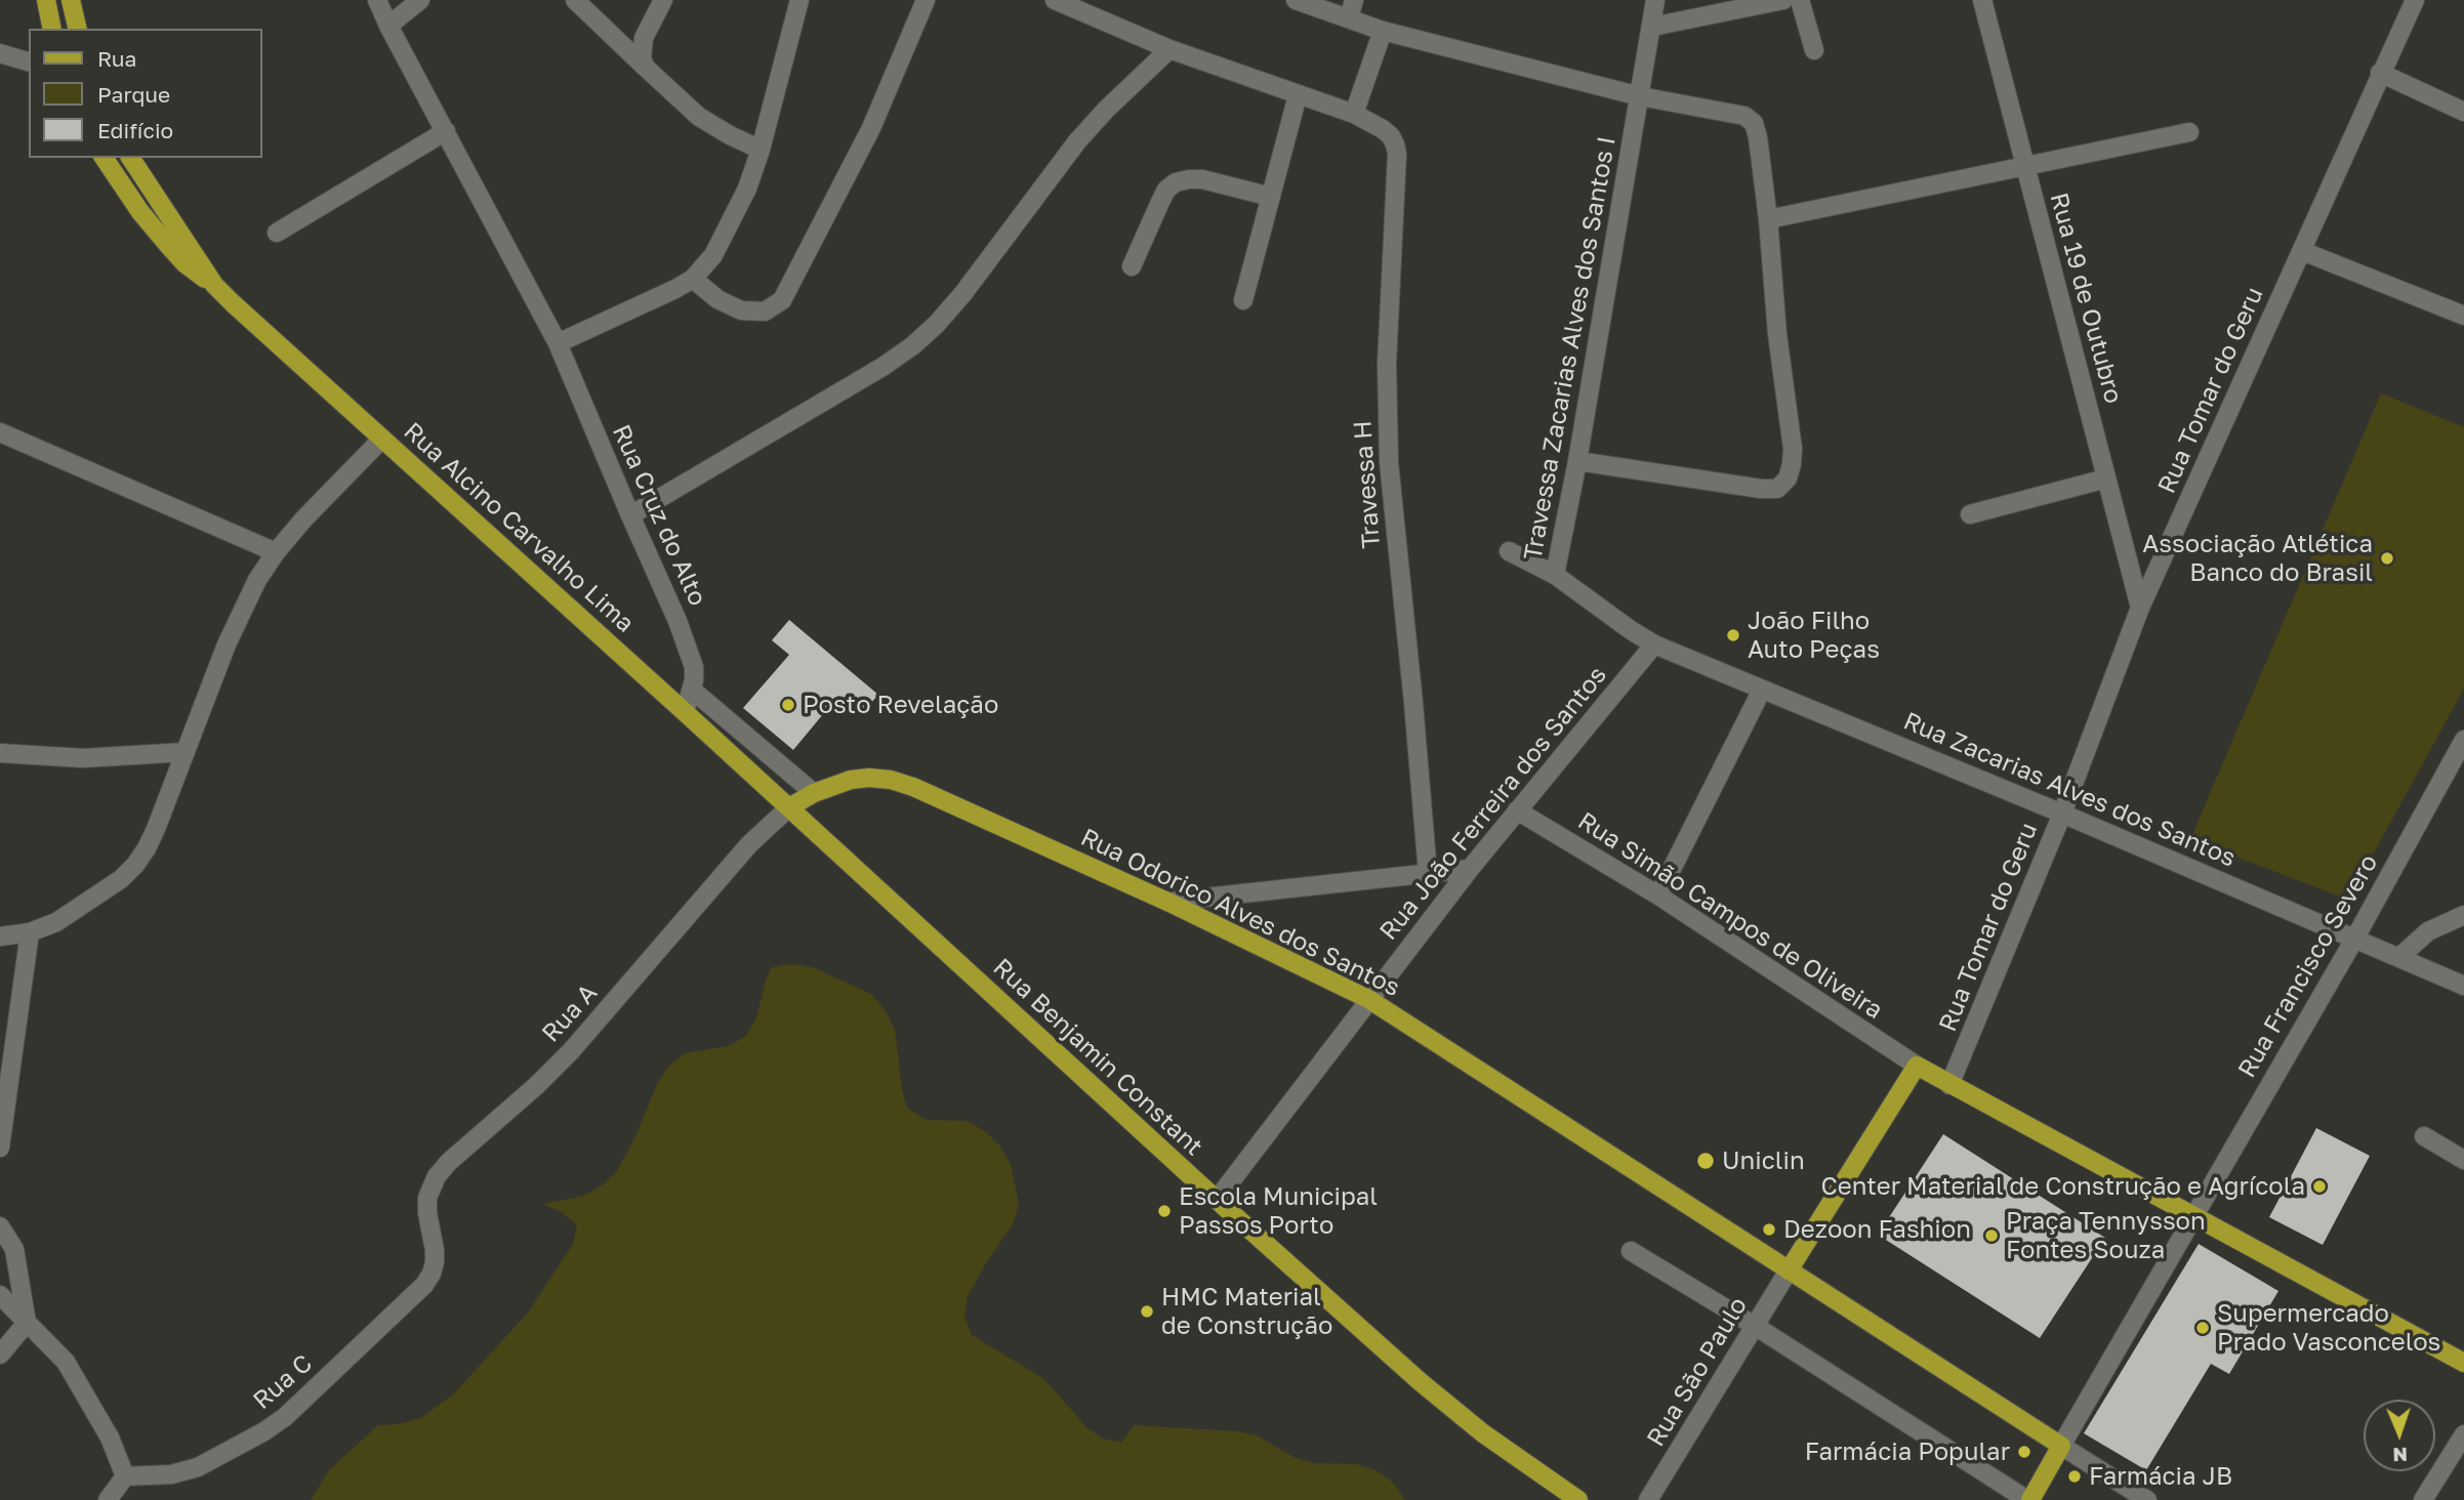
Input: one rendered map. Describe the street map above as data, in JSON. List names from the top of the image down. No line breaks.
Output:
{"streets":{"main road":["Rua Alcino Carvalho Lima","Rua Odorico Alves dos Santos","Rua Benjamin Constant"],"street":["Rua 19 de Outubro","Travessa Zacarias Alves dos Santos I","Rua Tomar do Geru","Travessa H","Rua Cruz do Alto","Rua Zacarias Alves dos Santos","Rua João Ferreira dos Santos","Rua Simão Campos de Oliveira","Rua Francisco Severo","Rua A","Rua São Paulo","Rua C"]},"crossings":[["Rua 19 de Outubro","Rua Tomar do Geru"],["Travessa Zacarias Alves dos Santos I","Rua Zacarias Alves dos Santos"],["Travessa Zacarias Alves dos Santos I","Rua João Ferreira dos Santos"],["Rua Tomar do Geru","Rua Zacarias Alves dos Santos"],["Rua Cruz do Alto","Rua Alcino Carvalho Lima"],["Rua Alcino Carvalho Lima","Rua Odorico Alves dos Santos"],["Rua Alcino Carvalho Lima","Rua A"],["Rua Alcino Carvalho Lima","Rua Benjamin Constant"],["Rua Zacarias Alves dos Santos","Rua João Ferreira dos Santos"],["Rua Zacarias Alves dos Santos","Rua Francisco Severo"],["Rua João Ferreira dos Santos","Rua Odorico Alves dos Santos"],["Rua João Ferreira dos Santos","Rua Simão Campos de Oliveira"],["Rua João Ferreira dos Santos","Rua Benjamin Constant"],["Rua Odorico Alves dos Santos","Rua A"],["Rua Odorico Alves dos Santos","Rua Benjamin Constant"],["Rua Odorico Alves dos Santos","Rua São Paulo"],["Rua A","Rua Benjamin Constant"],["Rua A","Rua C"]],"places":["Associação Atlética Banco do Brasil","João Filho Auto Peças","Posto Revelação","Uniclin","Center Material de Construção e Agrícola","Escola Municipal Passos Porto","Dezoon Fashion","Praça Tennysson Fontes Souza","HMC Material de Construção","Supermercado Prado Vasconcelos","Farmácia Popular","Farmácia JB"],"legend":["Rua","Parque","Edifício"],"north":"bottom"}
